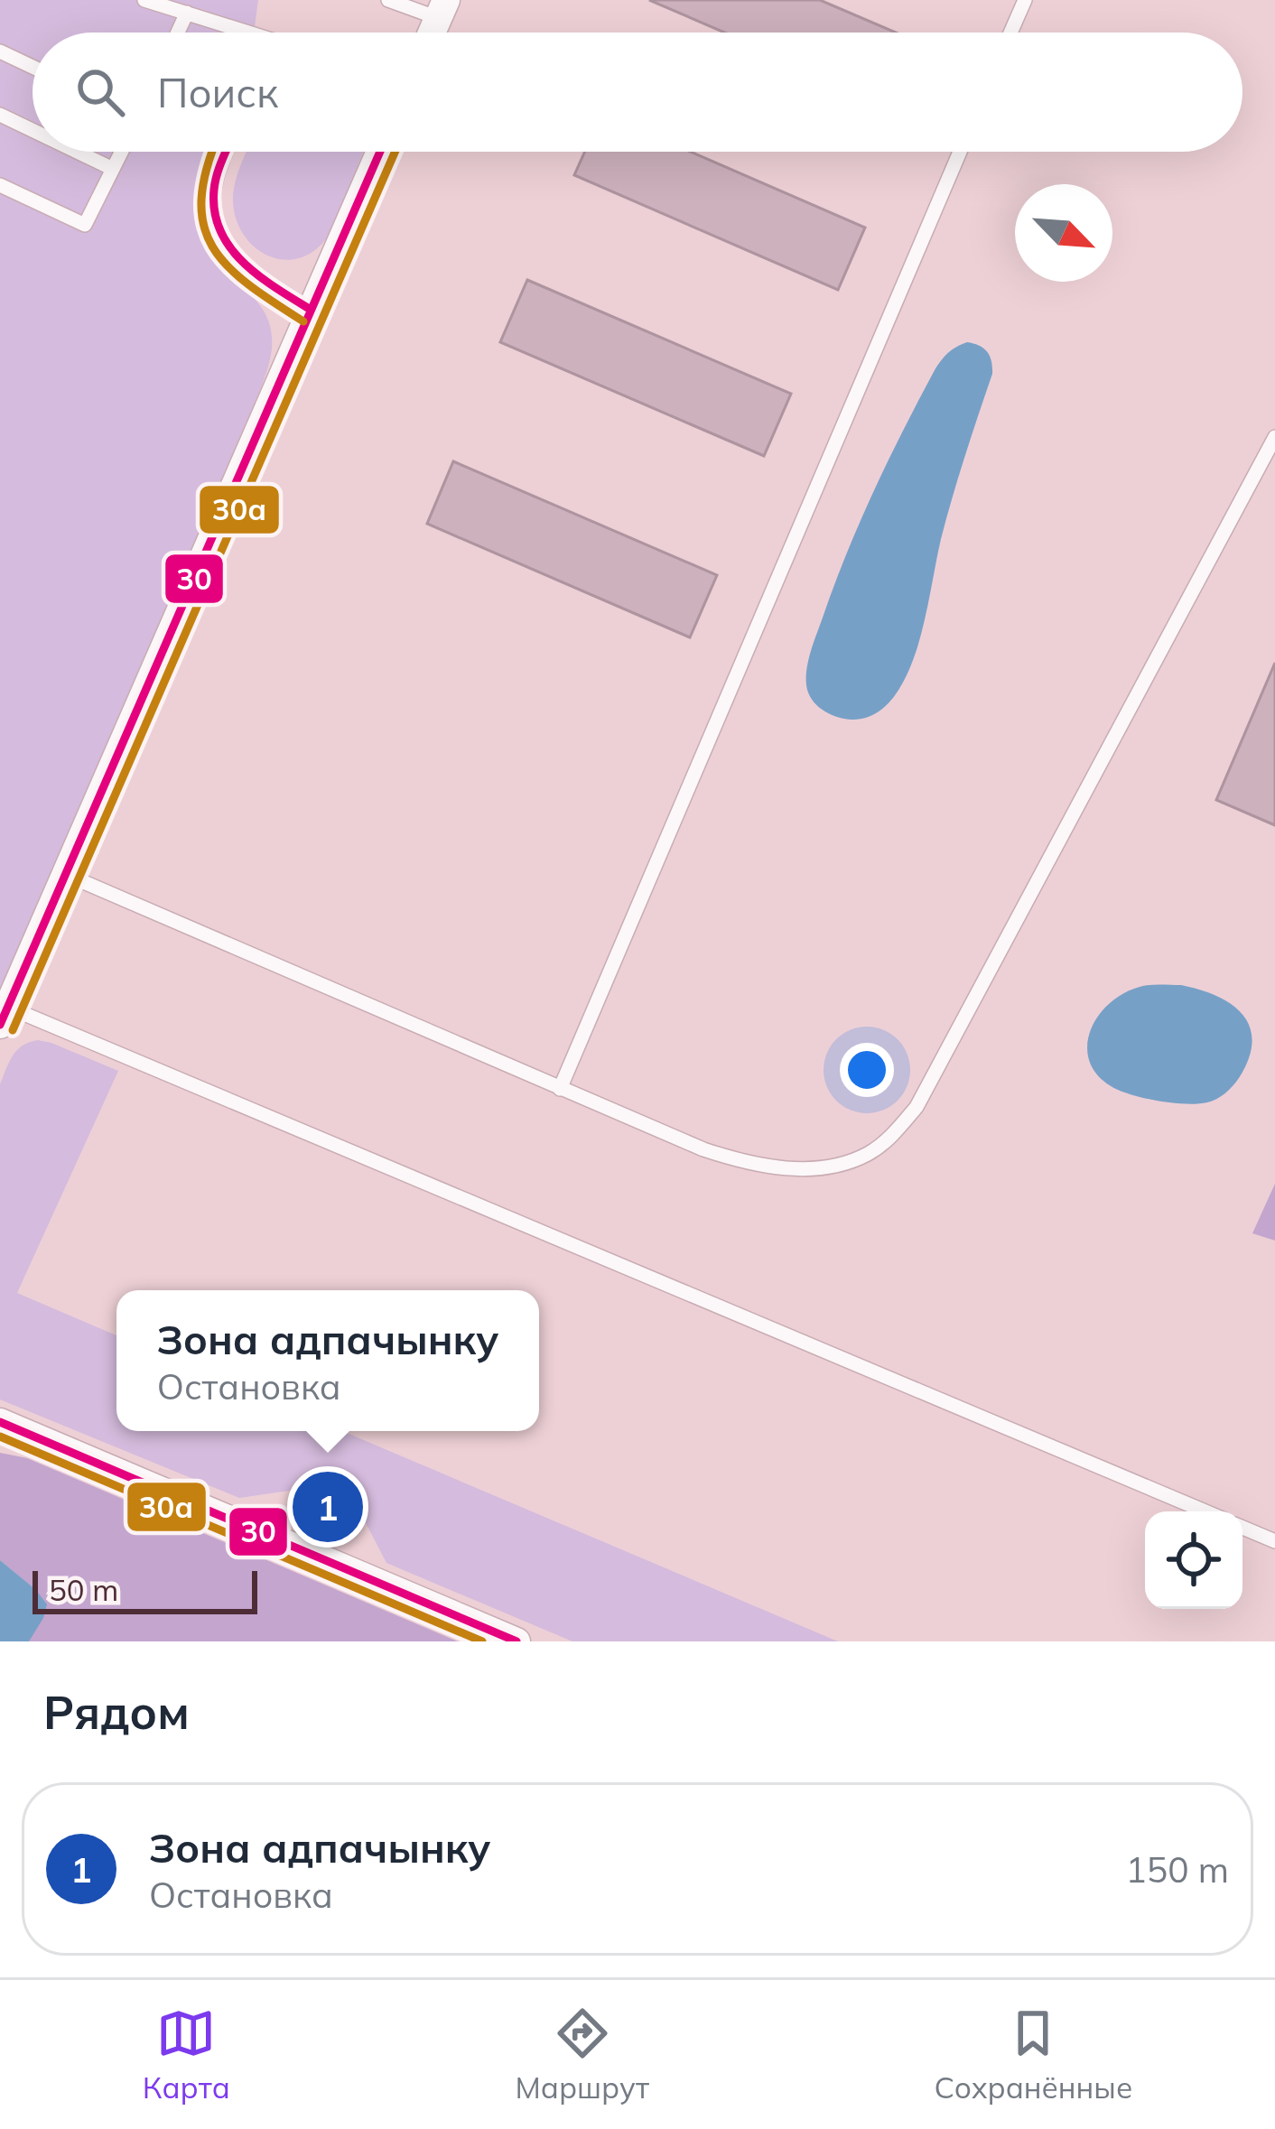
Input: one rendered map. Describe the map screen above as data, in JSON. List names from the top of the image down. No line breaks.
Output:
{"lines":["transit line 30","transit line 30а"],"scale_bar":"50 m","north":"bottom right","page":{"search":"Поиск","popup":["Зона адпачынку","Остановка"],"pins":"1","scale":"50 m","heading":"Рядом","list":[{"mark":"1","name":"Зона адпачынку","note":"Остановка","value":"150 m"}],"nav":["Карта","Маршрут","Сохранённые"]}}
